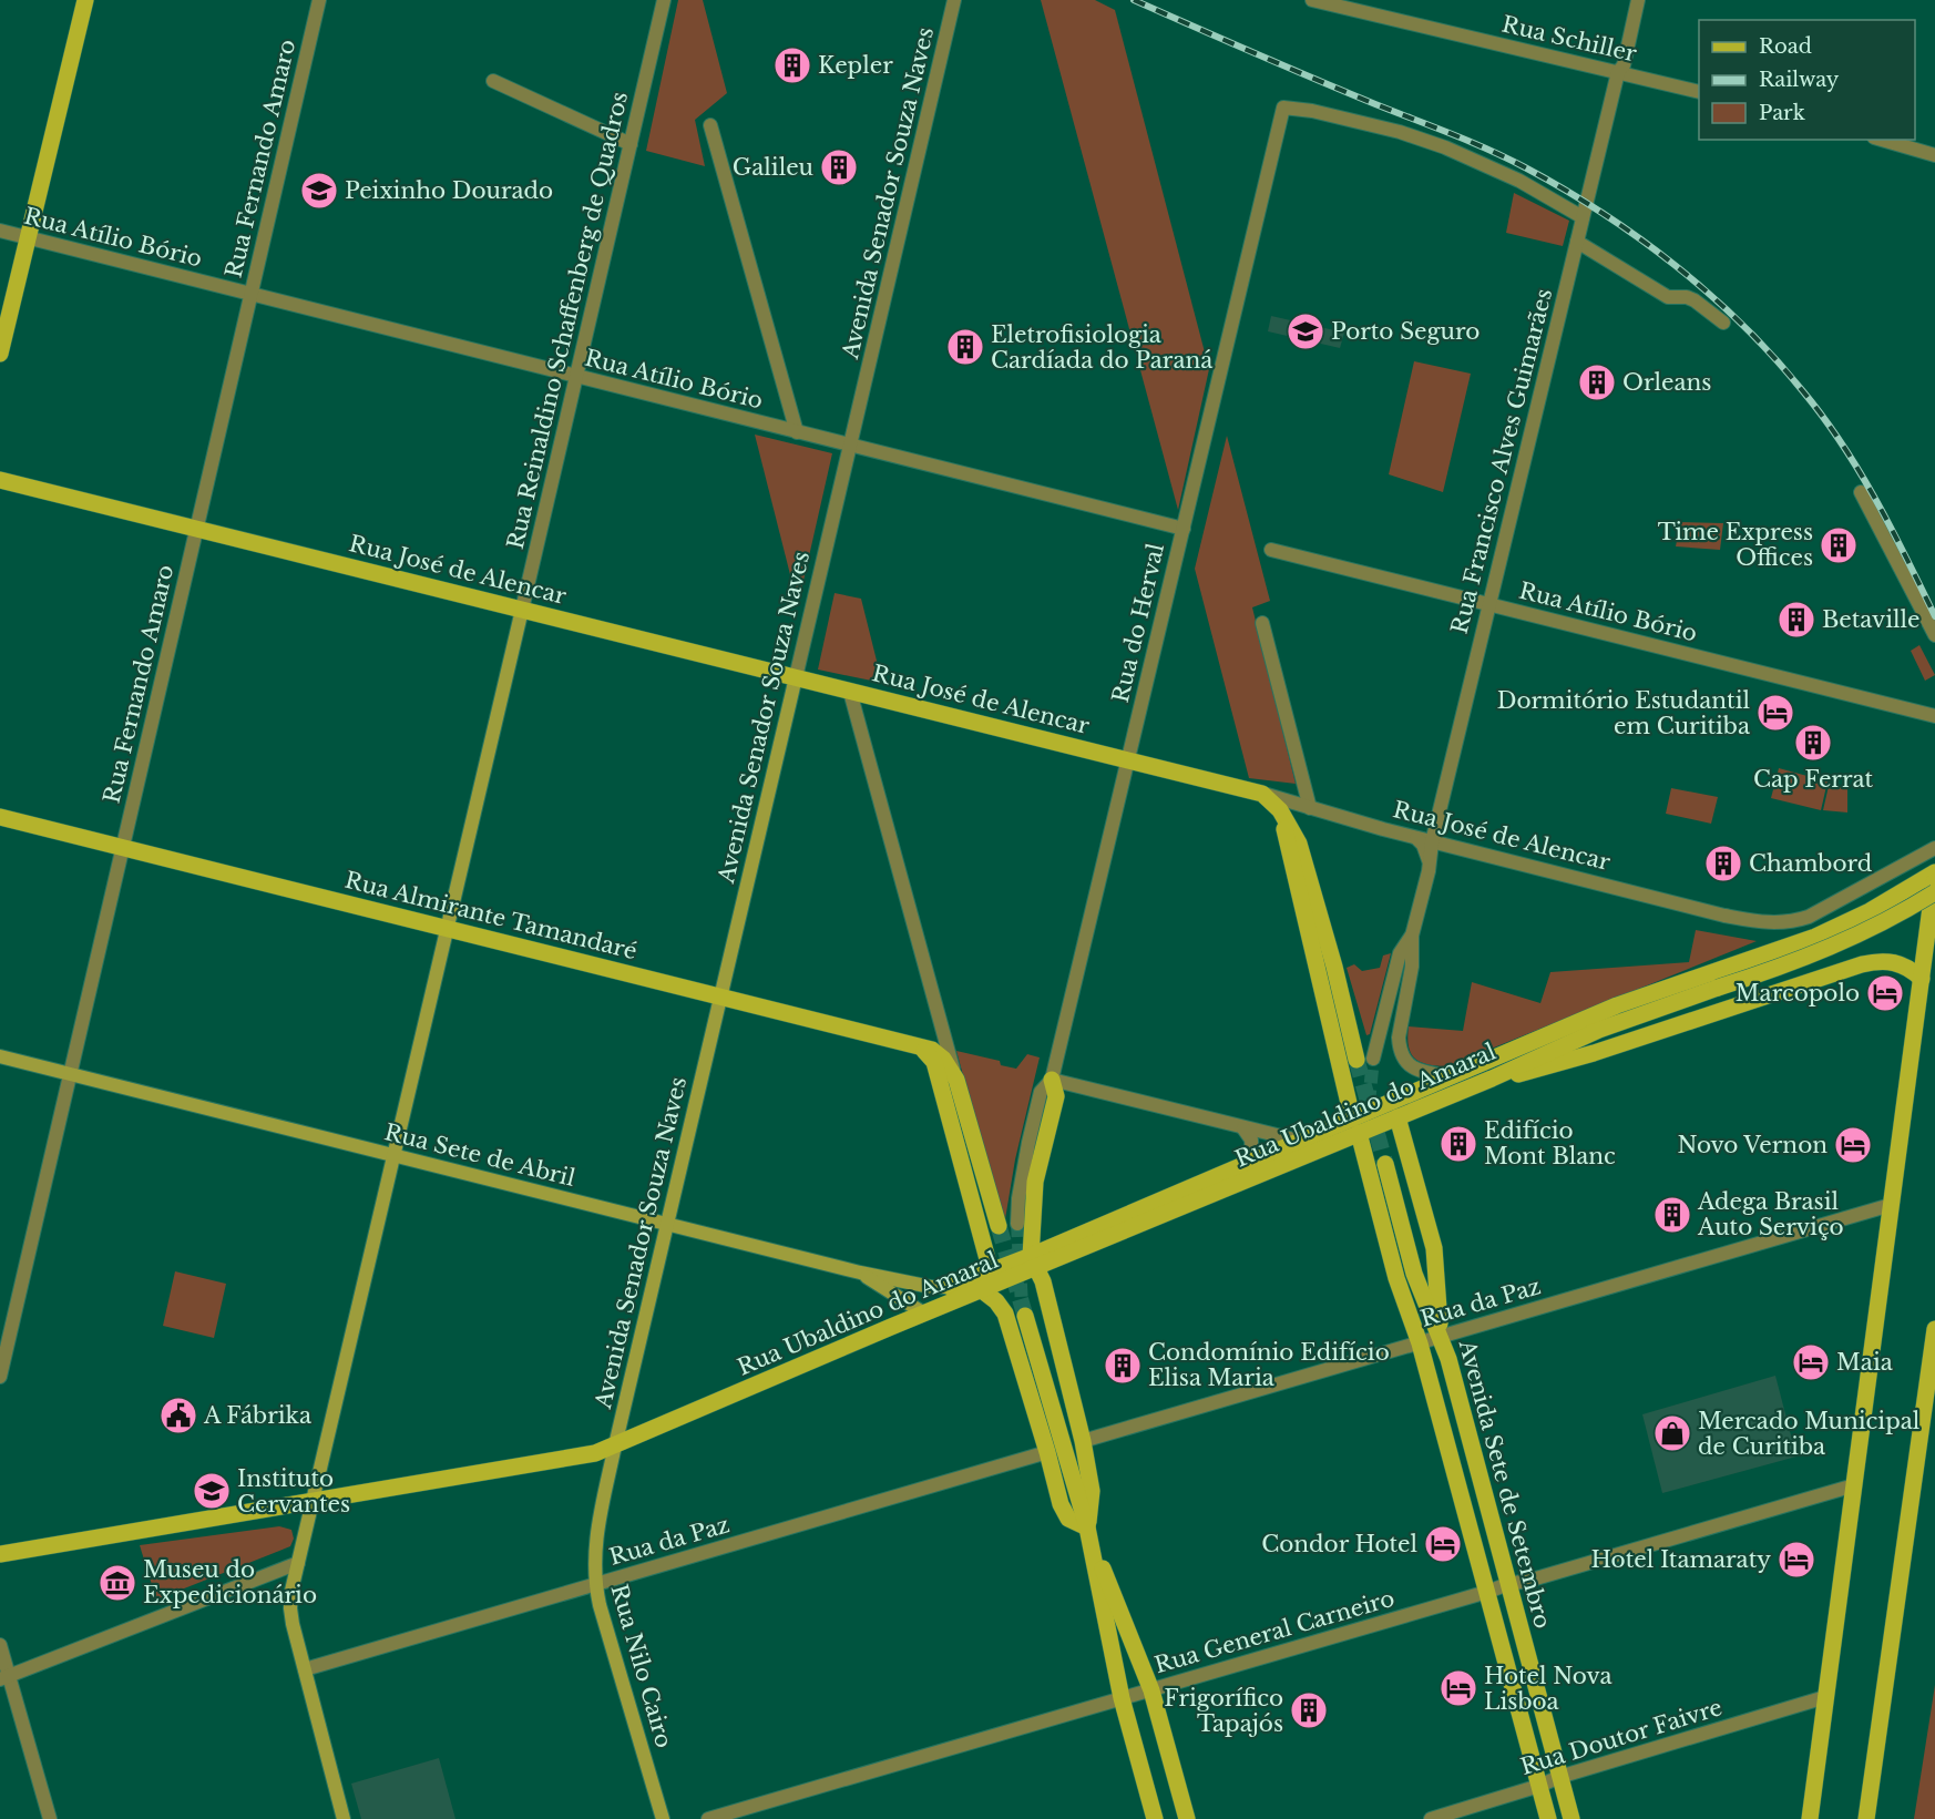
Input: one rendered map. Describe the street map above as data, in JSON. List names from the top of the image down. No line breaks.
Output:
{"streets":{"main road":["Avenida Senador Souza Naves","Rua Reinaldino Schaffenberg de Quadros","Rua José de Alencar","Rua Almirante Tamandaré","Rua Ubaldino do Amaral","Rua Sete de Abril","Avenida Sete de Setembro","Rua Nilo Cairo"],"street":["Rua Schiller","Rua Fernando Amaro","Rua Atílio Bório","Rua Francisco Alves Guimarães","Rua do Herval","Rua da Paz","Rua General Carneiro","Rua Doutor Faivre"]},"crossings":[["Rua Schiller","Rua Francisco Alves Guimarães"],["Rua Fernando Amaro","Rua Atílio Bório"],["Rua Fernando Amaro","Rua José de Alencar"],["Rua Fernando Amaro","Rua Almirante Tamandaré"],["Rua Fernando Amaro","Rua Sete de Abril"],["Avenida Senador Souza Naves","Rua Atílio Bório"],["Avenida Senador Souza Naves","Rua José de Alencar"],["Avenida Senador Souza Naves","Rua Almirante Tamandaré"],["Avenida Senador Souza Naves","Rua Ubaldino do Amaral"],["Avenida Senador Souza Naves","Rua Sete de Abril"],["Avenida Senador Souza Naves","Rua Nilo Cairo"],["Rua Atílio Bório","Rua Reinaldino Schaffenberg de Quadros"],["Rua Atílio Bório","Rua Francisco Alves Guimarães"],["Rua Atílio Bório","Rua do Herval"],["Rua Reinaldino Schaffenberg de Quadros","Rua José de Alencar"],["Rua Reinaldino Schaffenberg de Quadros","Rua Almirante Tamandaré"],["Rua Reinaldino Schaffenberg de Quadros","Rua Ubaldino do Amaral"],["Rua Reinaldino Schaffenberg de Quadros","Rua Sete de Abril"],["Rua Reinaldino Schaffenberg de Quadros","Rua da Paz"],["Rua Francisco Alves Guimarães","Rua José de Alencar"],["Rua Francisco Alves Guimarães","Rua do Herval"],["Rua Francisco Alves Guimarães","Rua Ubaldino do Amaral"],["Rua José de Alencar","Rua do Herval"],["Rua Ubaldino do Amaral","Rua Sete de Abril"],["Rua Ubaldino do Amaral","Avenida Sete de Setembro"],["Rua Ubaldino do Amaral","Rua Nilo Cairo"],["Rua da Paz","Avenida Sete de Setembro"],["Rua da Paz","Rua Nilo Cairo"],["Avenida Sete de Setembro","Rua General Carneiro"],["Avenida Sete de Setembro","Rua Doutor Faivre"]],"places":{"building":["Kepler","Galileu","Eletrofisiologia Cardíada do Paraná","Orleans","Time Express Offices","Betaville","Cap Ferrat","Chambord","Edifício Mont Blanc","Adega Brasil Auto Serviço","Condomínio Edifício Elisa Maria","Frigorífico Tapajós"],"school or university":["Peixinho Dourado","Porto Seguro","Instituto Cervantes"],"hotel":["Dormitório Estudantil em Curitiba","Marcopolo","Novo Vernon","Maia","Condor Hotel","Hotel Itamaraty","Hotel Nova Lisboa"],"public building":["A Fábrika"],"shop":["Mercado Municipal de Curitiba"],"museum":["Museu do Expedicionário"]},"legend":["Road","Railway","Park"]}
